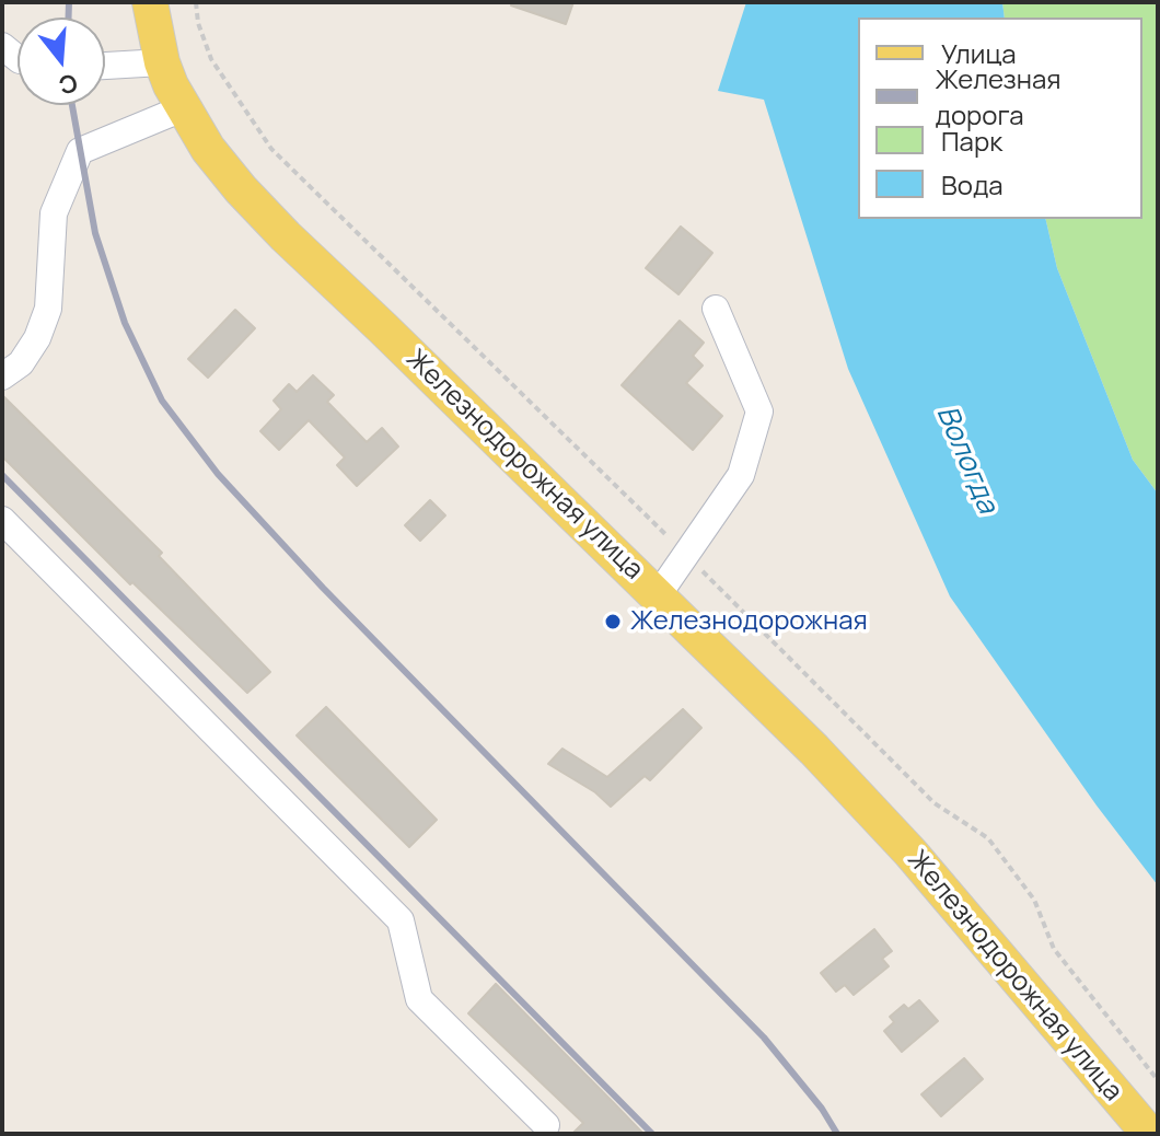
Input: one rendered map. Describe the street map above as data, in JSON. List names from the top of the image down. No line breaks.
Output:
{"streets":{"main road":["Железнодорожная улица"]},"water":["Вологда"],"places":["Железнодорожная"],"legend":["Улица","Железная дорога","Парк","Вода"],"north":"bottom"}
